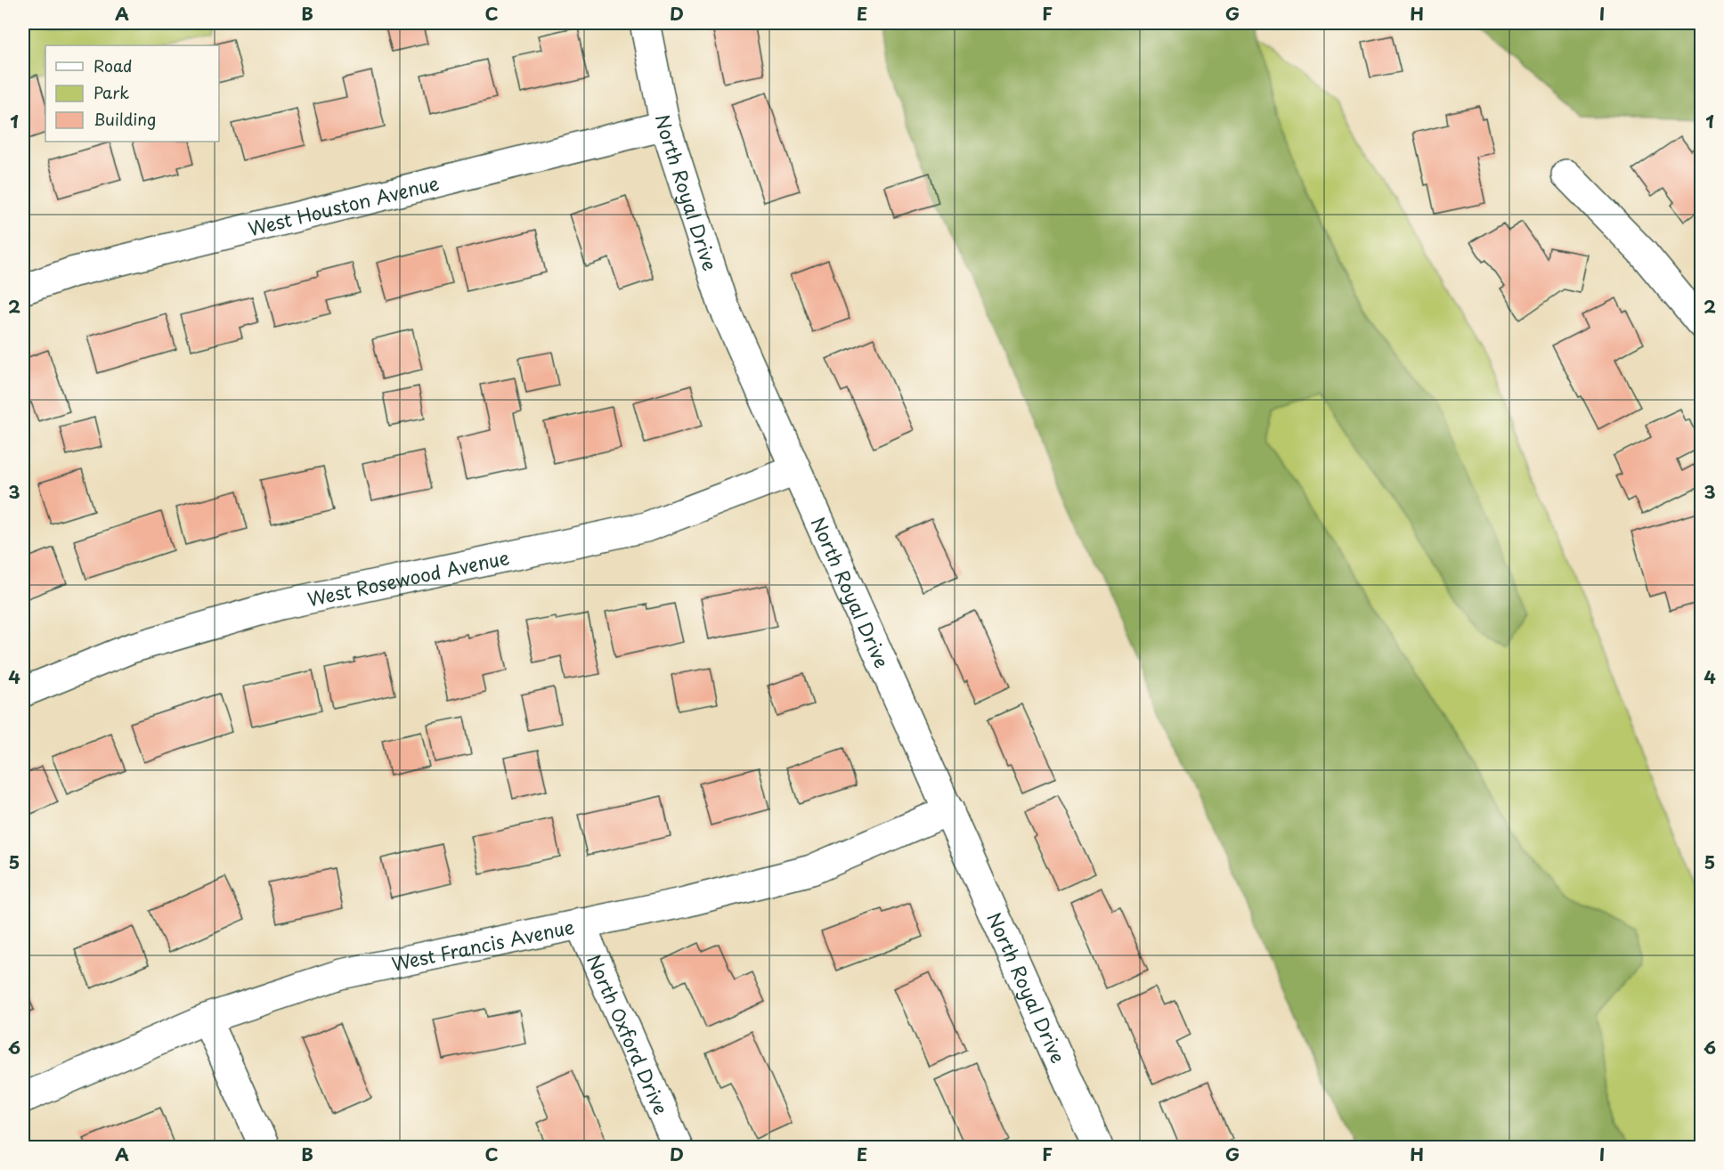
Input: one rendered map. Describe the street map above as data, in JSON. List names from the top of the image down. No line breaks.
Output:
{"streets":{"street":["North Royal Drive","West Houston Avenue","West Rosewood Avenue","West Francis Avenue","North Oxford Drive"]},"crossings":[["North Royal Drive","West Houston Avenue"],["North Royal Drive","West Rosewood Avenue"],["North Royal Drive","West Francis Avenue"],["West Francis Avenue","North Oxford Drive"]],"legend":["Road","Park","Building"],"grid":{"columns":["A","B","C","D","E","F","G","H","I"],"rows":["1","2","3","4","5","6"]}}
